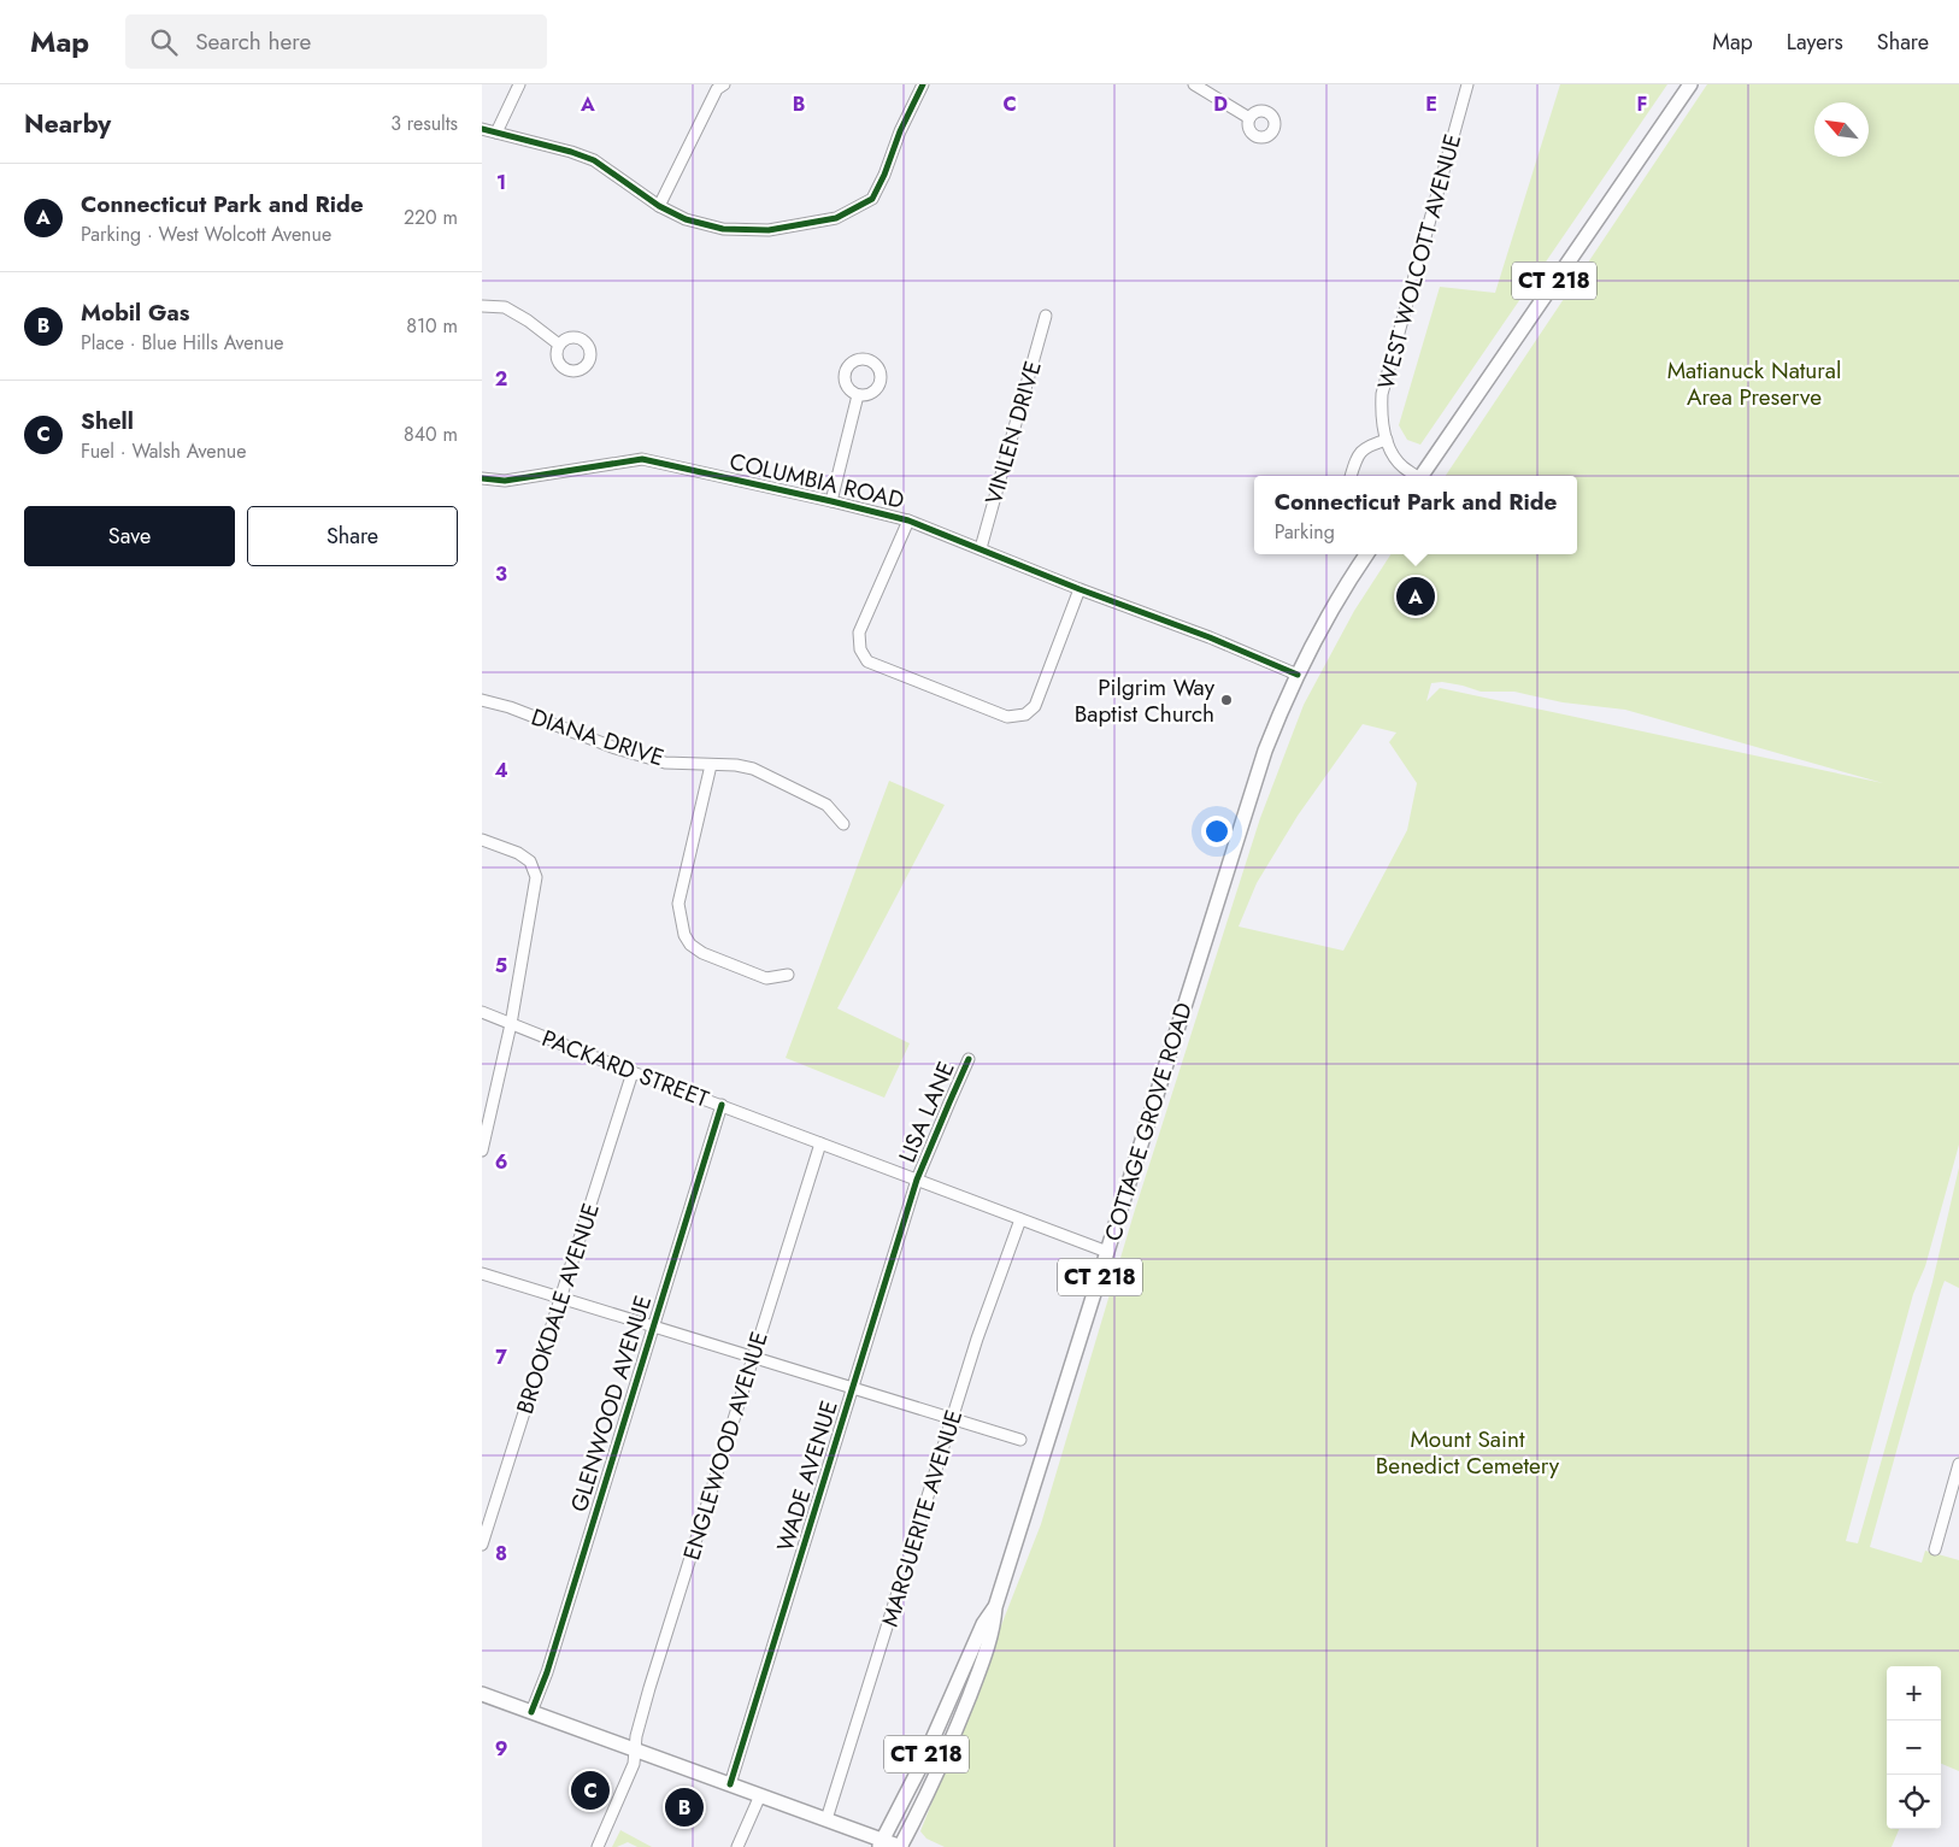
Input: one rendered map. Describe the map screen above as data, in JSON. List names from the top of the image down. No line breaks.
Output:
{"streets":{"main road":["CT 218","COTTAGE GROVE ROAD"],"street":["WEST WOLCOTT AVENUE","VINLEN DRIVE","COLUMBIA ROAD","DIANA DRIVE","PACKARD STREET","LISA LANE","BROOKDALE AVENUE","GLENWOOD AVENUE","ENGLEWOOD AVENUE","WADE AVENUE","MARGUERITE AVENUE"]},"crossings":[["CT 218","COLUMBIA ROAD"],["CT 218","COTTAGE GROVE ROAD"],["VINLEN DRIVE","COLUMBIA ROAD"],["COLUMBIA ROAD","COTTAGE GROVE ROAD"],["PACKARD STREET","LISA LANE"],["PACKARD STREET","COTTAGE GROVE ROAD"],["PACKARD STREET","BROOKDALE AVENUE"],["PACKARD STREET","GLENWOOD AVENUE"],["PACKARD STREET","ENGLEWOOD AVENUE"],["PACKARD STREET","WADE AVENUE"],["PACKARD STREET","MARGUERITE AVENUE"],["LISA LANE","WADE AVENUE"]],"parks":["Matianuck Natural Area Preserve","Mount Saint Benedict Cemetery"],"places":["Pilgrim Way Baptist Church"],"north":"top left","page":{"header":"Map","search":"Search here","nav":["Map","Layers","Share"],"heading":["Nearby","3 results"],"list":[{"mark":"A","name":"Connecticut Park and Ride","note":"Parking · West Wolcott Avenue","value":"220 m"},{"mark":"B","name":"Mobil Gas","note":"Place · Blue Hills Avenue","value":"810 m"},{"mark":"C","name":"Shell","note":"Fuel · Walsh Avenue","value":"840 m"}],"popup":["Connecticut Park and Ride","Parking"],"buttons":["Save","Share"],"pins":["A","C","B"],"map_buttons":["+","−"]},"grid":{"columns":["A","B","C","D","E","F"],"rows":["1","2","3","4","5","6","7","8","9"]}}
